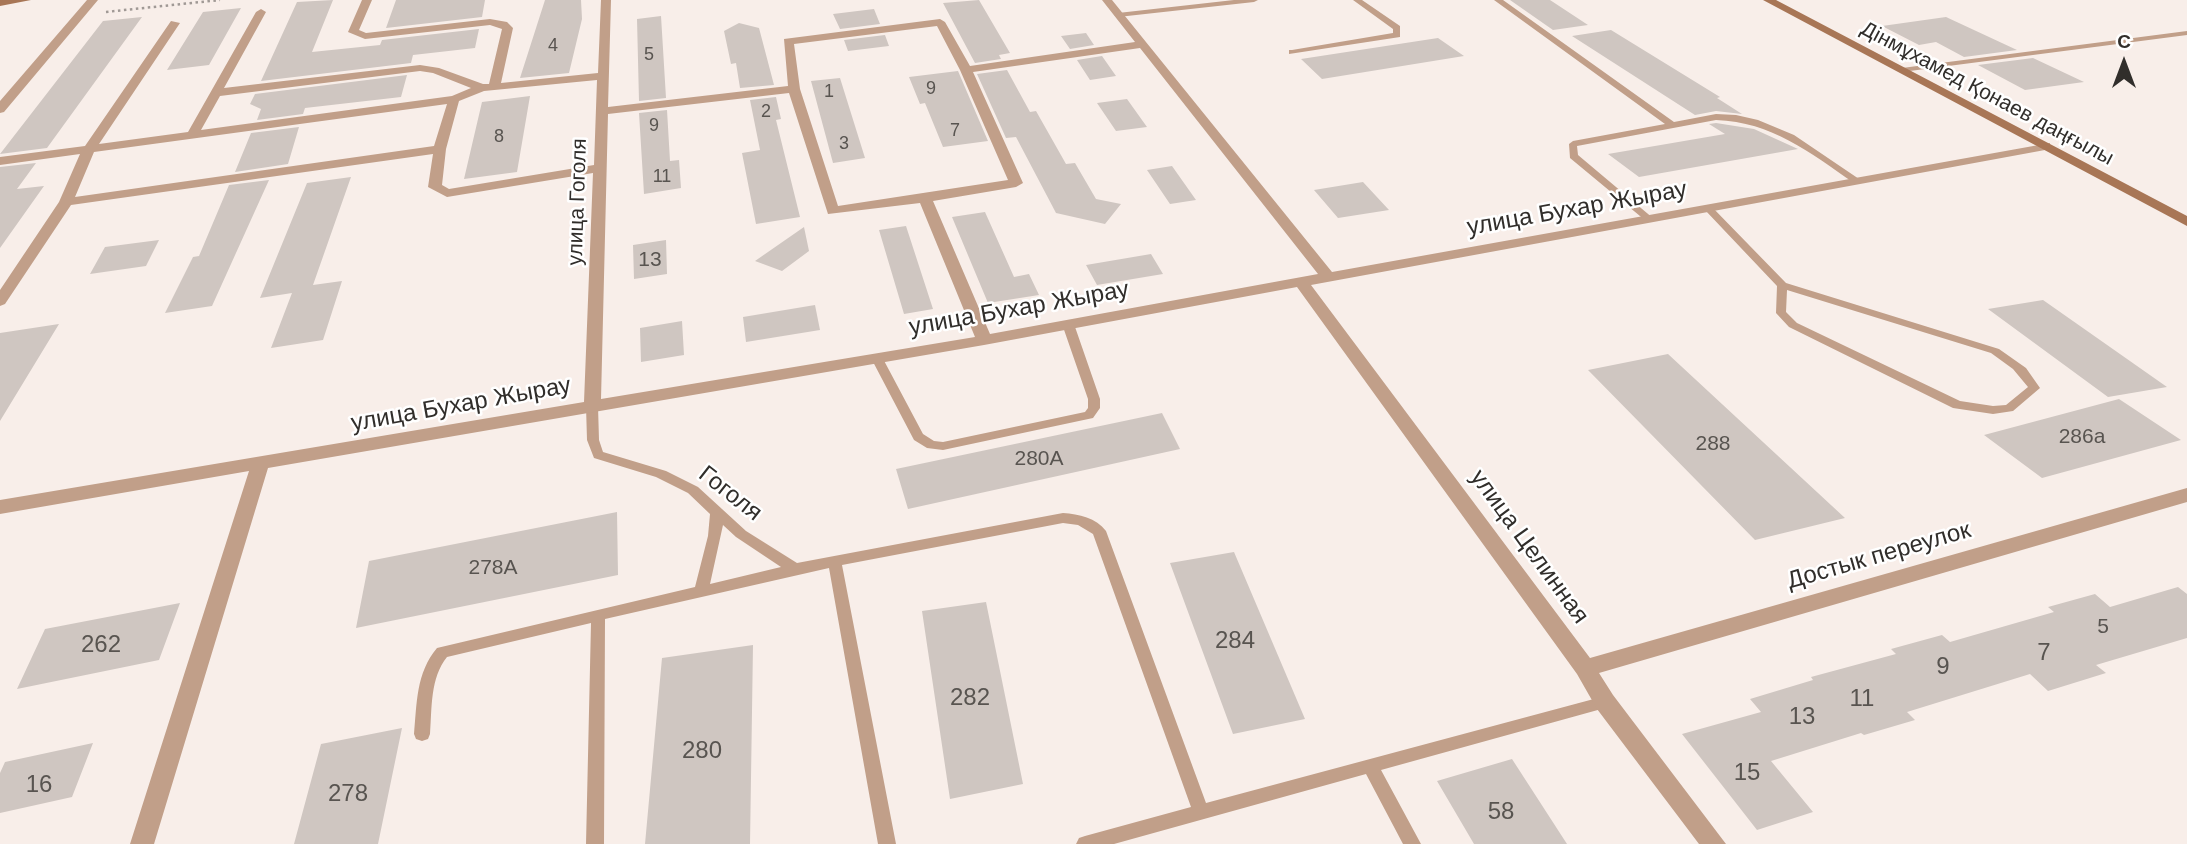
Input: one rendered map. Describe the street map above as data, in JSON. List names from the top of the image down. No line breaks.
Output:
{"streets":{"street":["Дінмұхамед Қонаев даңғылы","улица Гоголя","улица Бухар Жырау","улица Целинная","Достык переулок"],"lane":["Гоголя"]},"crossings":[["Дінмұхамед Қонаев даңғылы","улица Бухар Жырау"],["улица Гоголя","улица Бухар Жырау"],["улица Гоголя","Гоголя"],["улица Бухар Жырау","Гоголя"],["улица Бухар Жырау","улица Целинная"],["улица Целинная","Достык переулок"]],"house_numbers":["4","5","9","1","2","9","7","8","3","11","13","286а","288","280А","278А","5","284","262","7","9","282","11","13","280","15","16","278","58"],"north":"top"}
